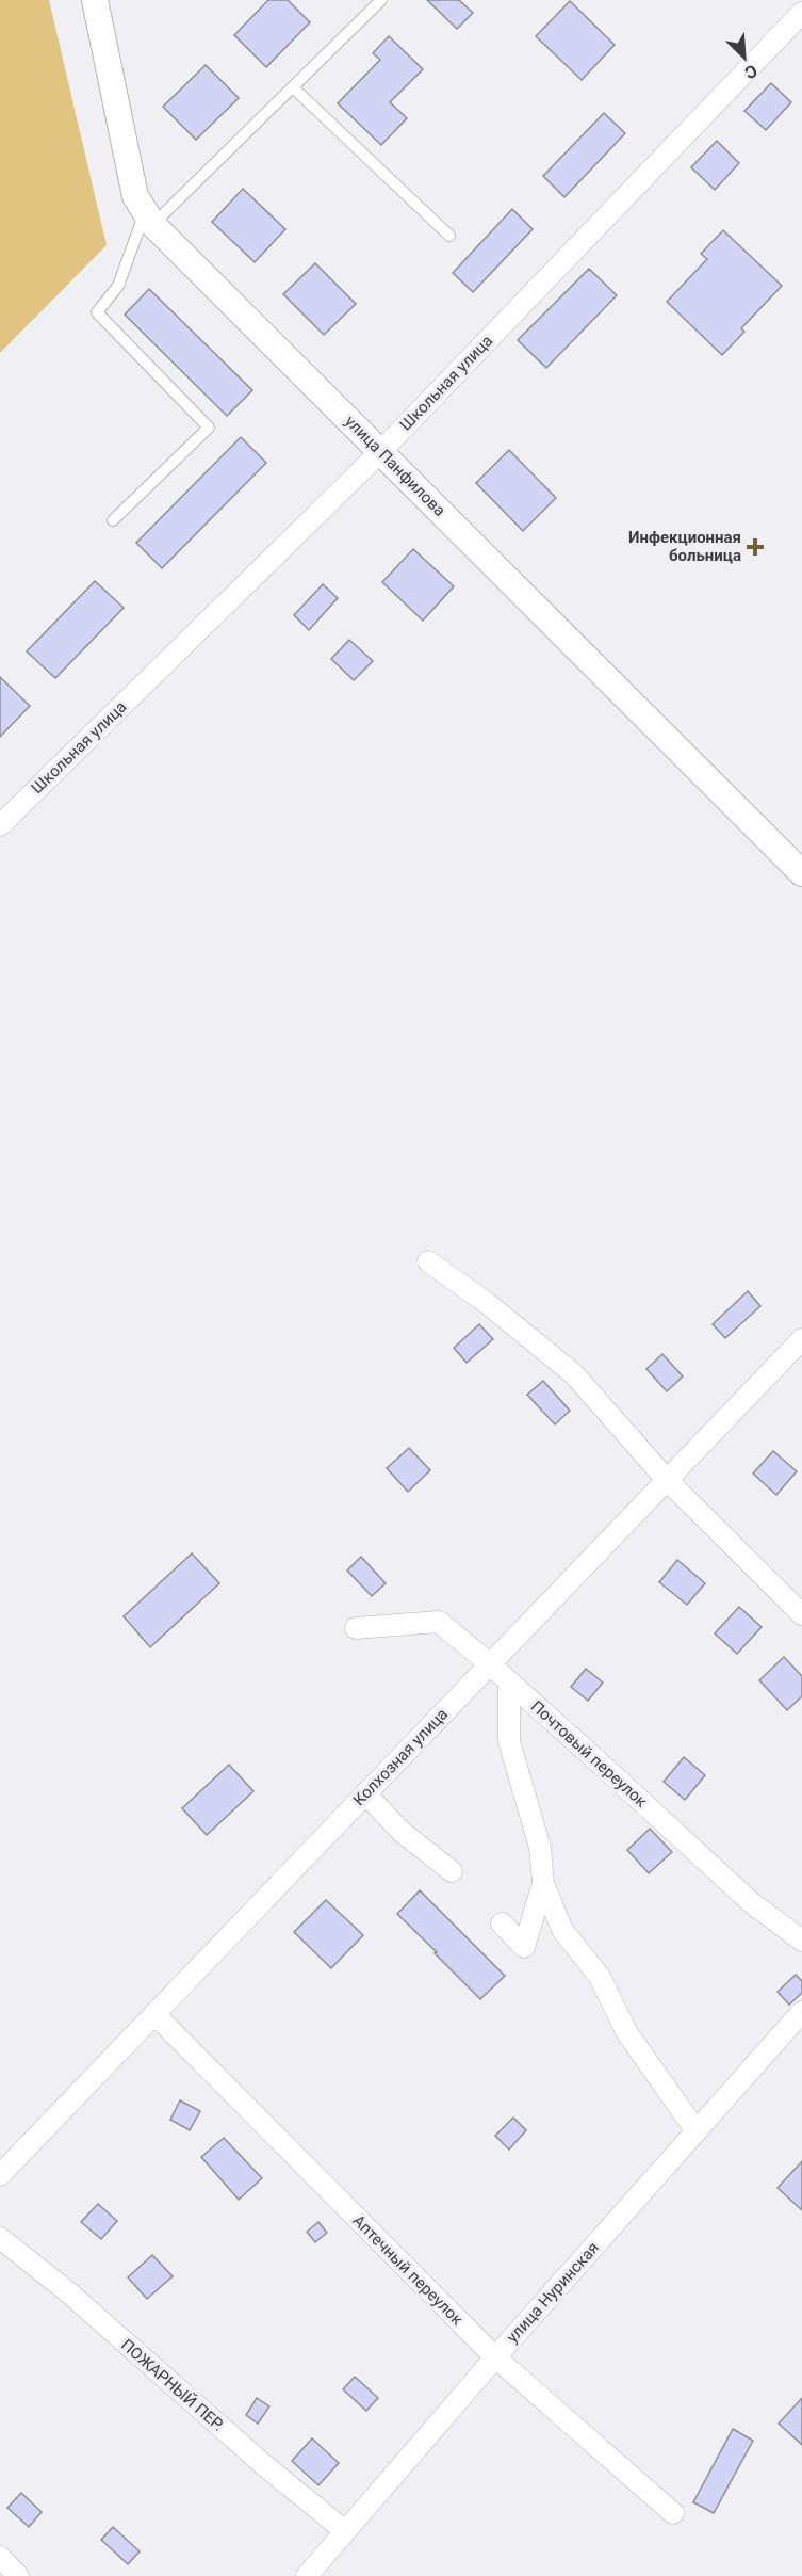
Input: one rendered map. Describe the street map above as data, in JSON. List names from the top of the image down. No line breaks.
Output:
{"streets":{"street":["Школьная улица","улица Панфилова","Почтовый переулок","Колхозная улица","Аптечный переулок","улица Нуринская","ПОЖАРНЫЙ ПЕР."]},"crossings":[["Школьная улица","улица Панфилова"],["Почтовый переулок","Колхозная улица"],["Колхозная улица","Аптечный переулок"],["Аптечный переулок","улица Нуринская"],["улица Нуринская","ПОЖАРНЫЙ ПЕР."]],"places":{"health":["Инфекционная больница"]},"north":"bottom right"}
